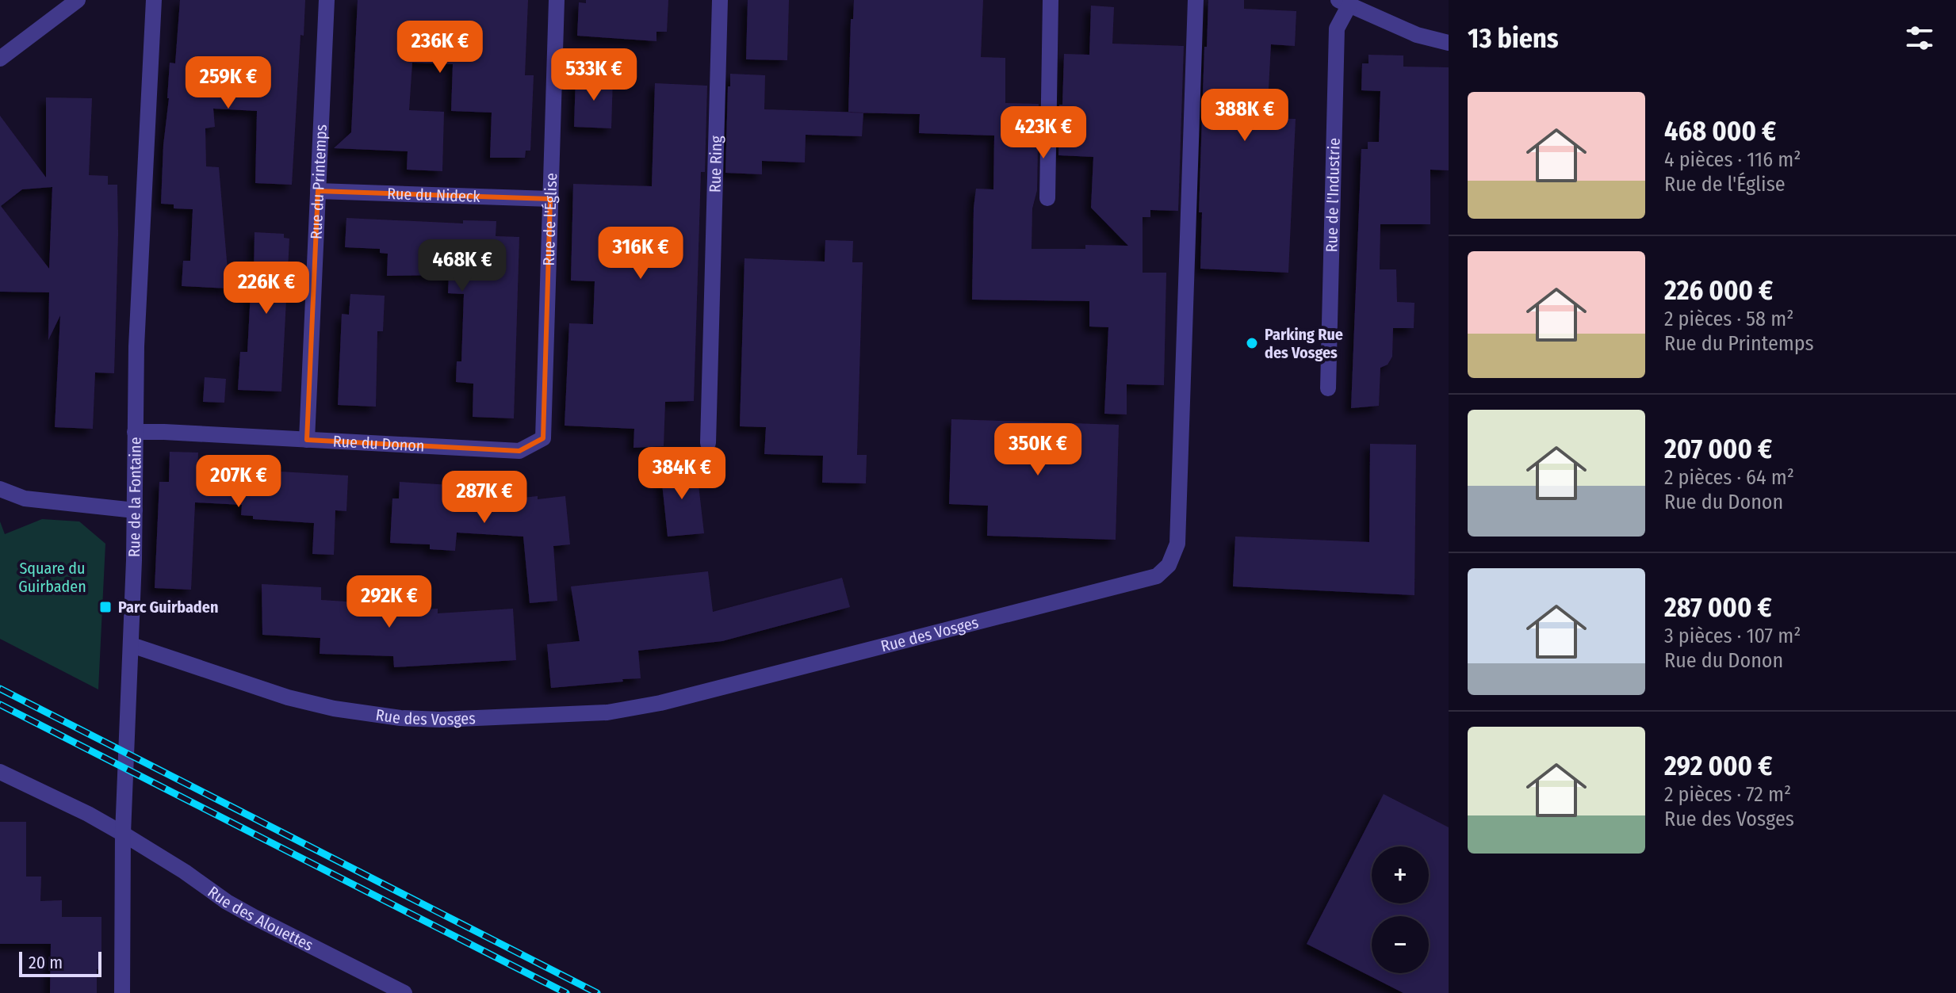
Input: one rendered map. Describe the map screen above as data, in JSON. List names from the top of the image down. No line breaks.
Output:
{"streets":{"street":["Rue Ring","Rue du Printemps","Rue du Nideck","Rue de l'Industrie","Rue de l'Église","Rue du Donon","Rue de la Fontaine","Rue des Vosges","Rue des Alouettes"]},"crossings":[["Rue du Printemps","Rue du Nideck"],["Rue du Printemps","Rue du Donon"],["Rue du Nideck","Rue de l'Église"],["Rue de l'Église","Rue du Donon"],["Rue du Donon","Rue de la Fontaine"],["Rue de la Fontaine","Rue des Vosges"],["Rue de la Fontaine","Rue des Alouettes"]],"parks":["Square du Guirbaden"],"places":{"other":["Parking Rue des Vosges"],"transit":["Parc Guirbaden"]},"scale_bar":"20 m","page":{"heading":"13 biens","price":["236K €","533K €","259K €","388K €","423K €","316K €","468K €","226K €","350K €","384K €","207K €","287K €","292K €"],"list":[{"name":"468 000 €","note":"4 pièces · 116 m² · Rue de l'Église"},{"name":"226 000 €","note":"2 pièces · 58 m² · Rue du Printemps"},{"name":"207 000 €","note":"2 pièces · 64 m² · Rue du Donon"},{"name":"287 000 €","note":"3 pièces · 107 m² · Rue du Donon"},{"name":"292 000 €","note":"2 pièces · 72 m² · Rue des Vosges"}],"map_buttons":["+","−"],"scale":"20 m"}}
